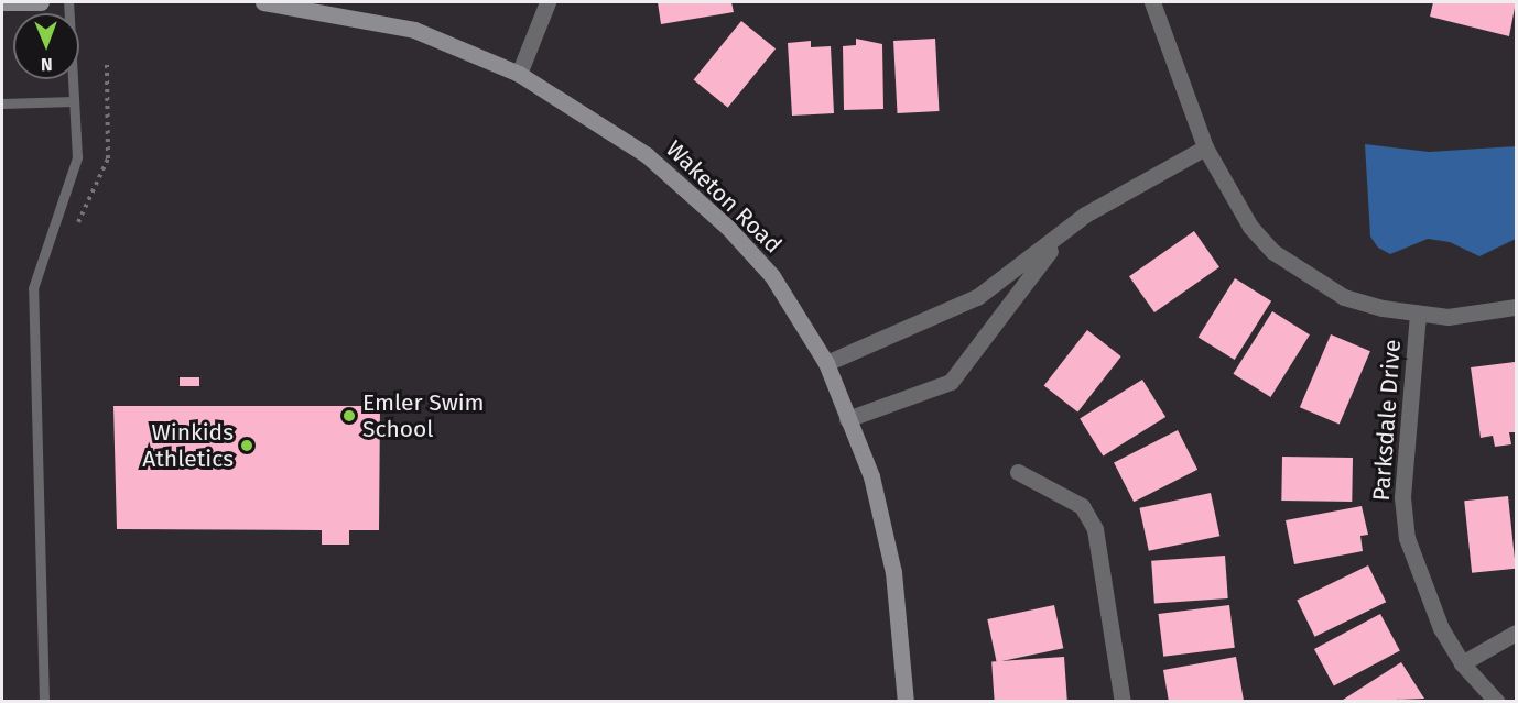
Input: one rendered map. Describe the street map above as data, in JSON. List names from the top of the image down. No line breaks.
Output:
{"streets":{"street":["Waketon Road","Parksdale Drive"]},"places":["Emler Swim School","Winkids Athletics"],"north":"bottom"}
